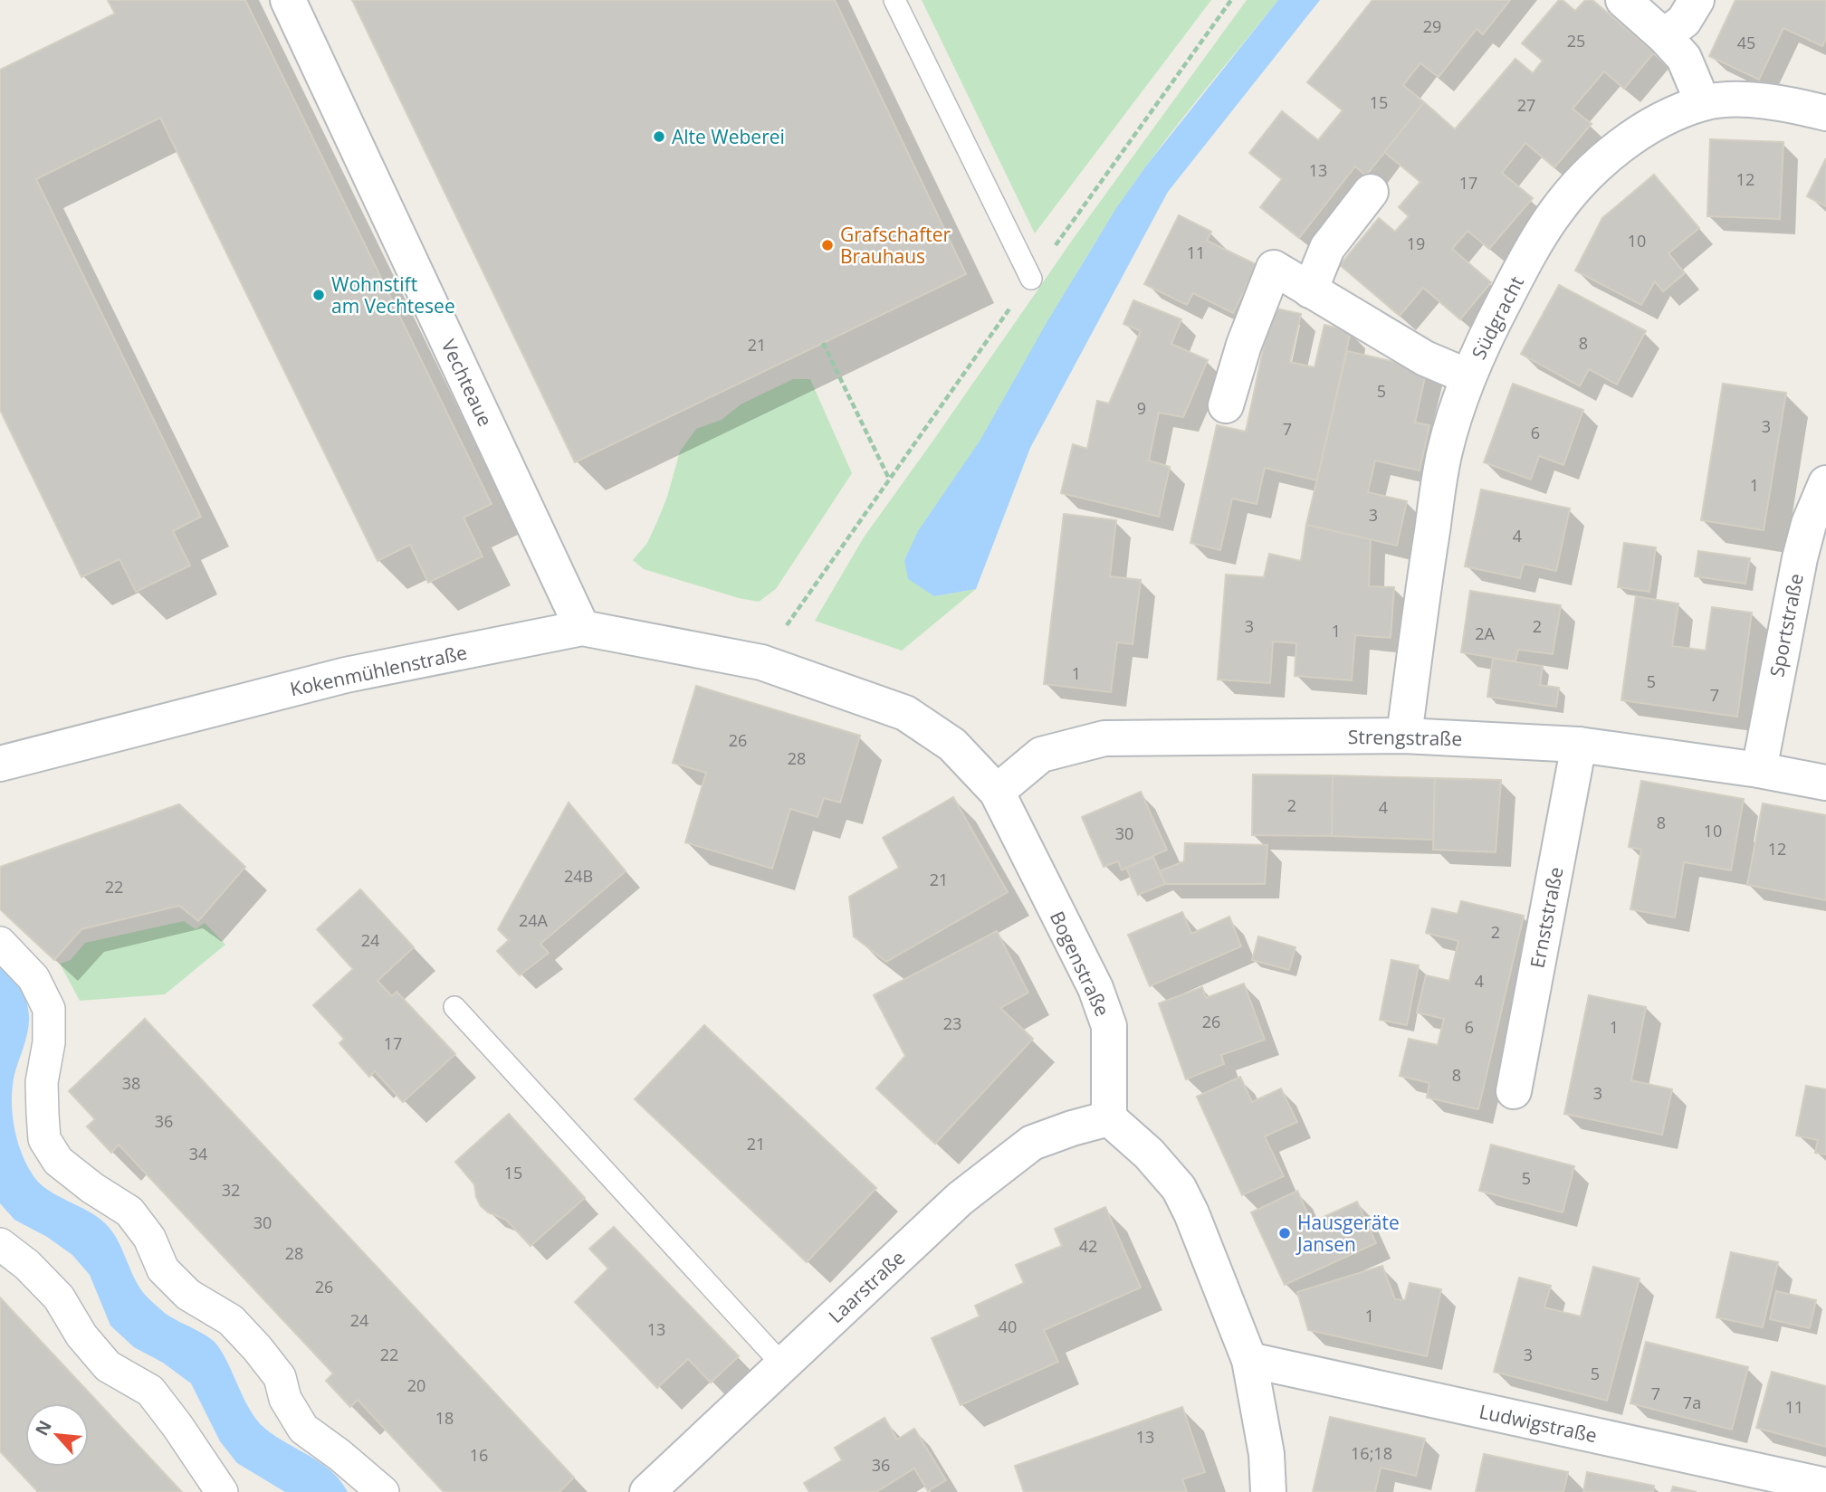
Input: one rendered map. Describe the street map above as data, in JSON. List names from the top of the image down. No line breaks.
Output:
{"streets":{"street":["Südgracht","Vechteaue","Sportstraße","Kokenmühlenstraße","Strengstraße","Ernststraße","Bogenstraße","Laarstraße","Ludwigstraße"]},"crossings":[["Südgracht","Strengstraße"],["Vechteaue","Kokenmühlenstraße"],["Sportstraße","Strengstraße"],["Kokenmühlenstraße","Bogenstraße"],["Strengstraße","Ernststraße"],["Strengstraße","Bogenstraße"],["Bogenstraße","Laarstraße"]],"places":["Alte Weberei","Grafschafter Brauhaus","Wohnstift am Vechtesee","Hausgeräte Jansen"],"house_numbers":["29","25","45","15","27","13","12","17","10","19","11","8","21","5","9","3","7","6","1","3","4","3","2","1","2A","1","5","7","26","28","2","4","8","10","30","12","24B","21","22","24A","2","24","4","26","23","6","1","17","8","38","3","36","21","34","15","5","32","30","42","28","26","1","24","40","13","22","3","5","20","7","7a","11","18","13","16;18","16","36"],"north":"top left"}
